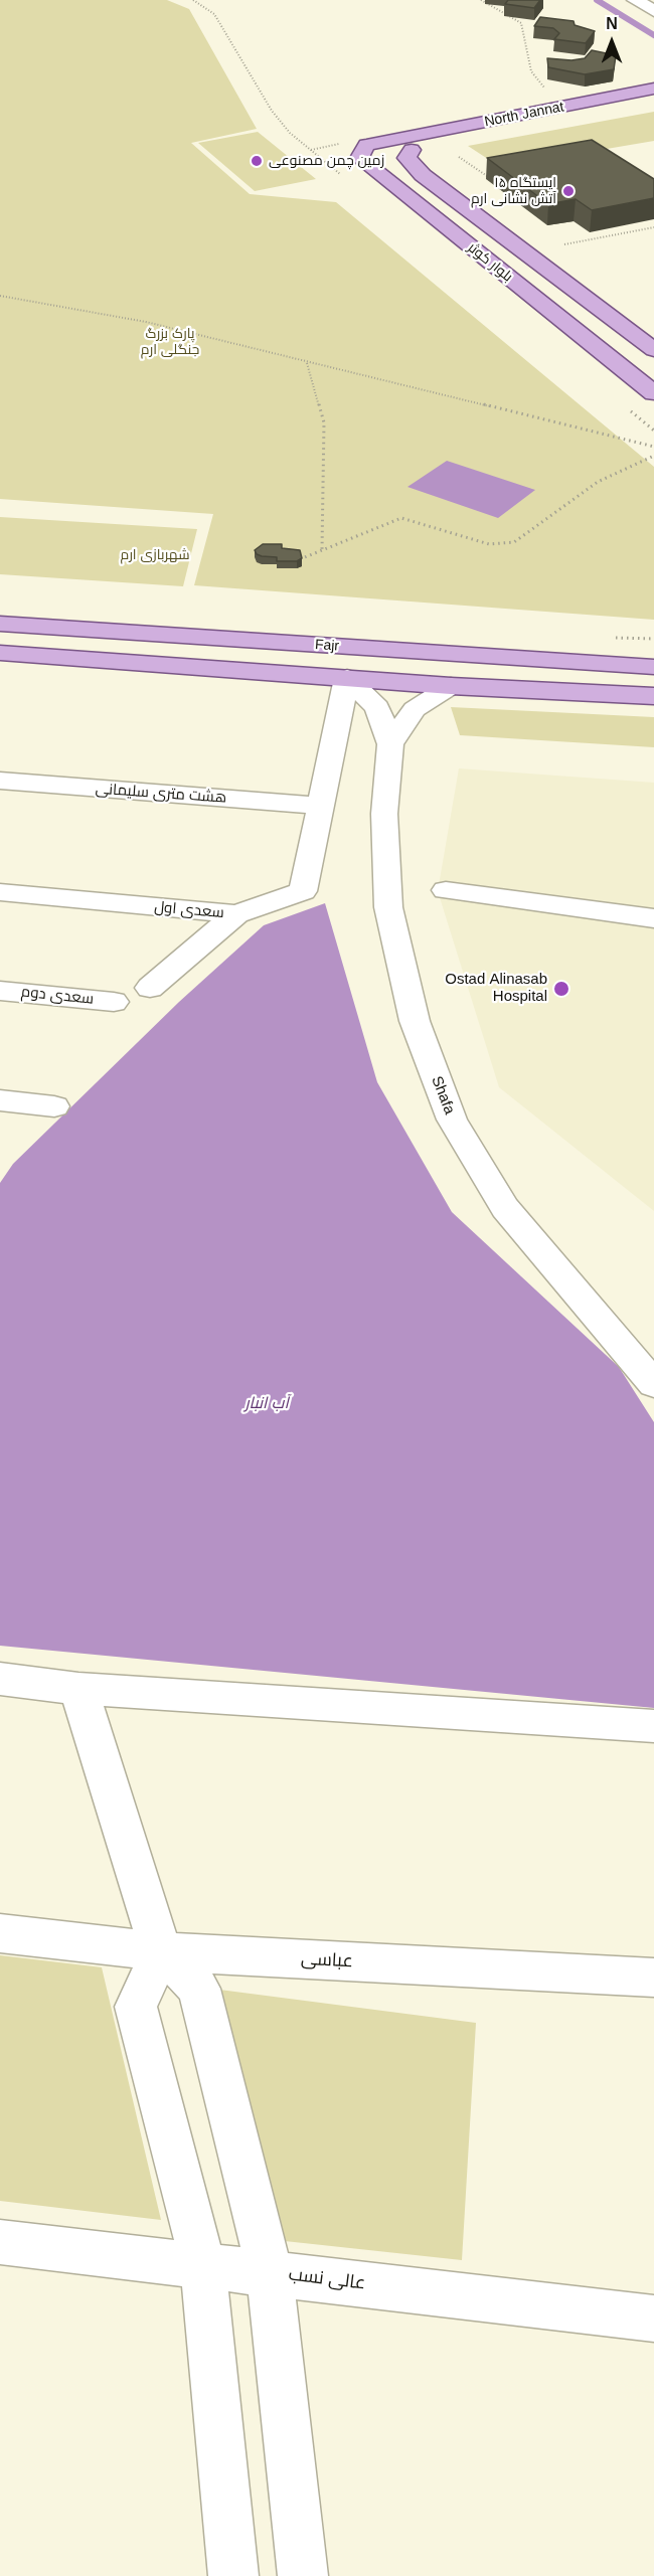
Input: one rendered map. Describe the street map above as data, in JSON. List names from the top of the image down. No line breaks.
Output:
{"streets":{"main road":["North Jannat","بلوار کوثر","Fajr"],"street":["هشت متری سلیمانی","سعدی اول","سعدی دوم","Shafa","عباسی","عالی نسب"]},"crossings":[["North Jannat","بلوار کوثر"],["Fajr","سعدی اول"],["هشت متری سلیمانی","سعدی اول"]],"water":["آب انبار"],"parks":["پارک بزرگ جنگلی ارم","شهربازی ارم"],"places":["زمین چمن مصنوعی","ایستگاه ۱۵ آتش نشانی ارم","Ostad Alinasab Hospital"],"north":"top"}
